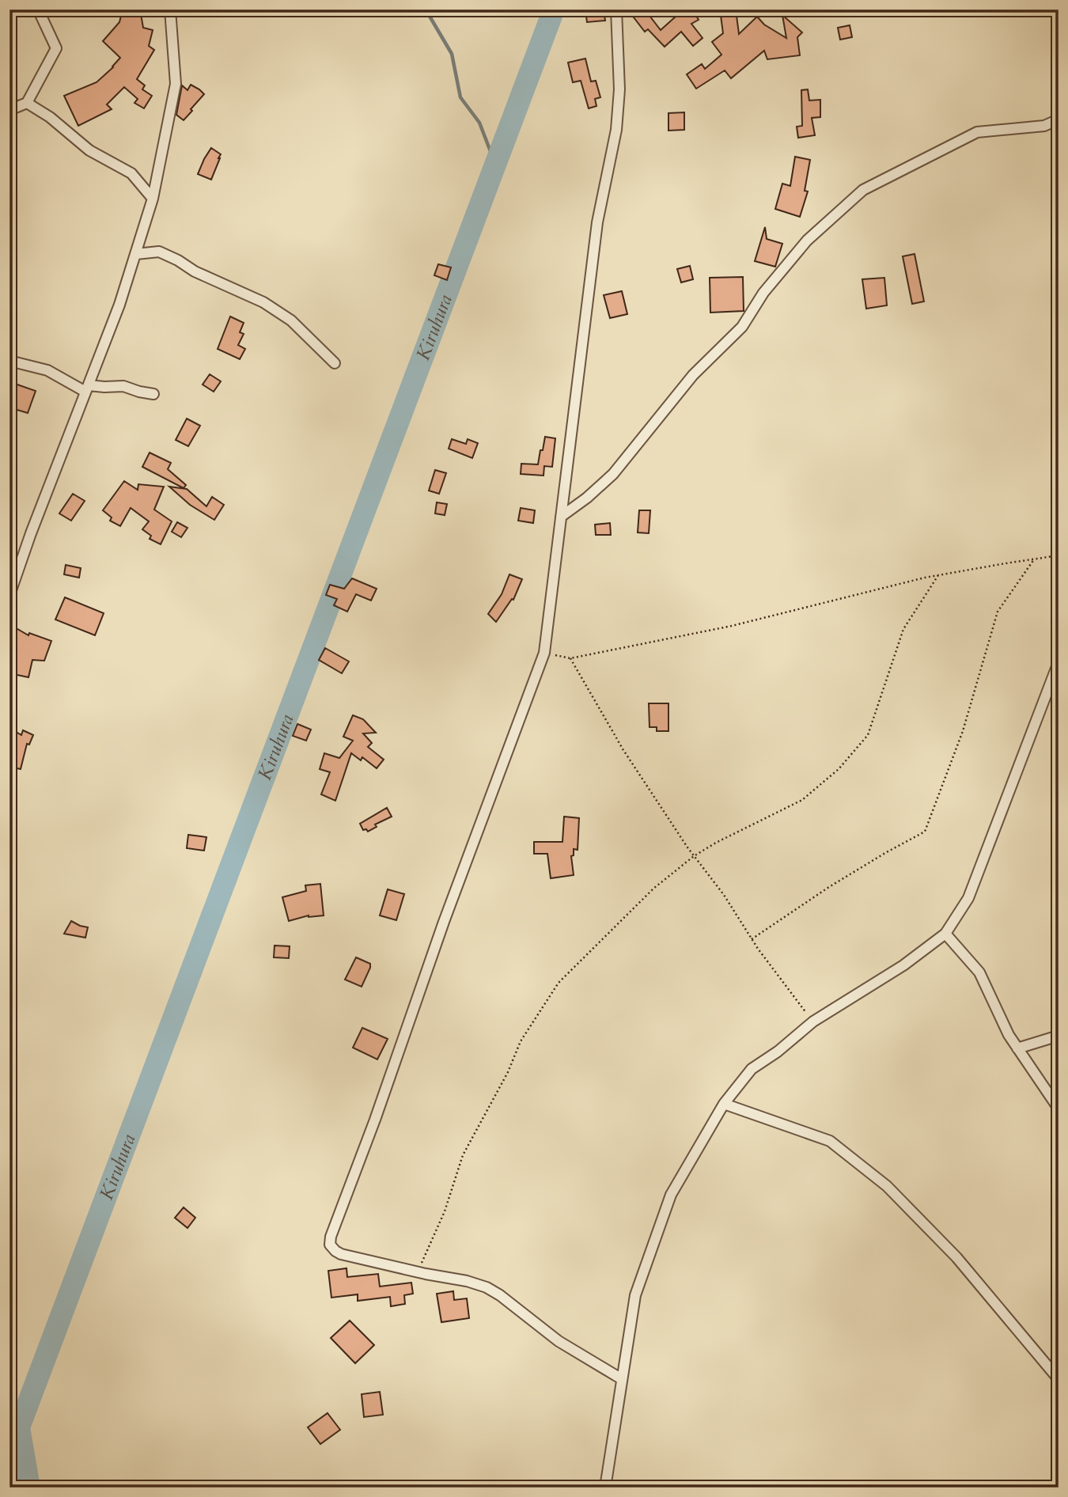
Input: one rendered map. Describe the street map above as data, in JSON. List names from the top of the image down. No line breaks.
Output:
{"water":["Kiruhura"]}
